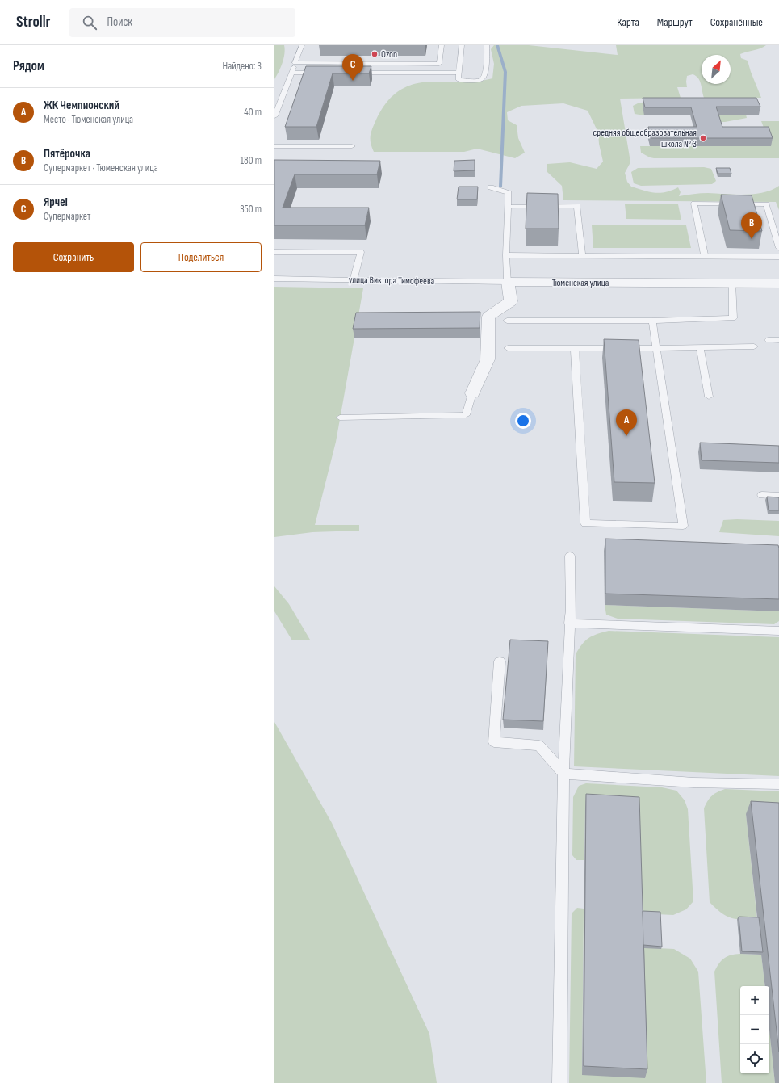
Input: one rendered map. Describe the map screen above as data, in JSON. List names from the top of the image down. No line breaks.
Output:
{"streets":{"street":["Тюменская улица"],"lane":["улица Виктора Тимофеева"]},"crossings":[["улица Виктора Тимофеева","Тюменская улица"]],"places":["Ozon","средняя общеобразовательная школа № 3"],"north":"top right","page":{"header":"Strollr","search":"Поиск","nav":["Карта","Маршрут","Сохранённые"],"heading":["Рядом","Найдено: 3"],"pins":["C","B","A"],"list":[{"mark":"A","name":"ЖК Чемпионский","note":"Место · Тюменская улица","value":"40 m"},{"mark":"B","name":"Пятёрочка","note":"Супермаркет · Тюменская улица","value":"180 m"},{"mark":"C","name":"Ярче!","note":"Супермаркет","value":"350 m"}],"buttons":["Сохранить","Поделиться"],"map_buttons":["+","−"]}}
